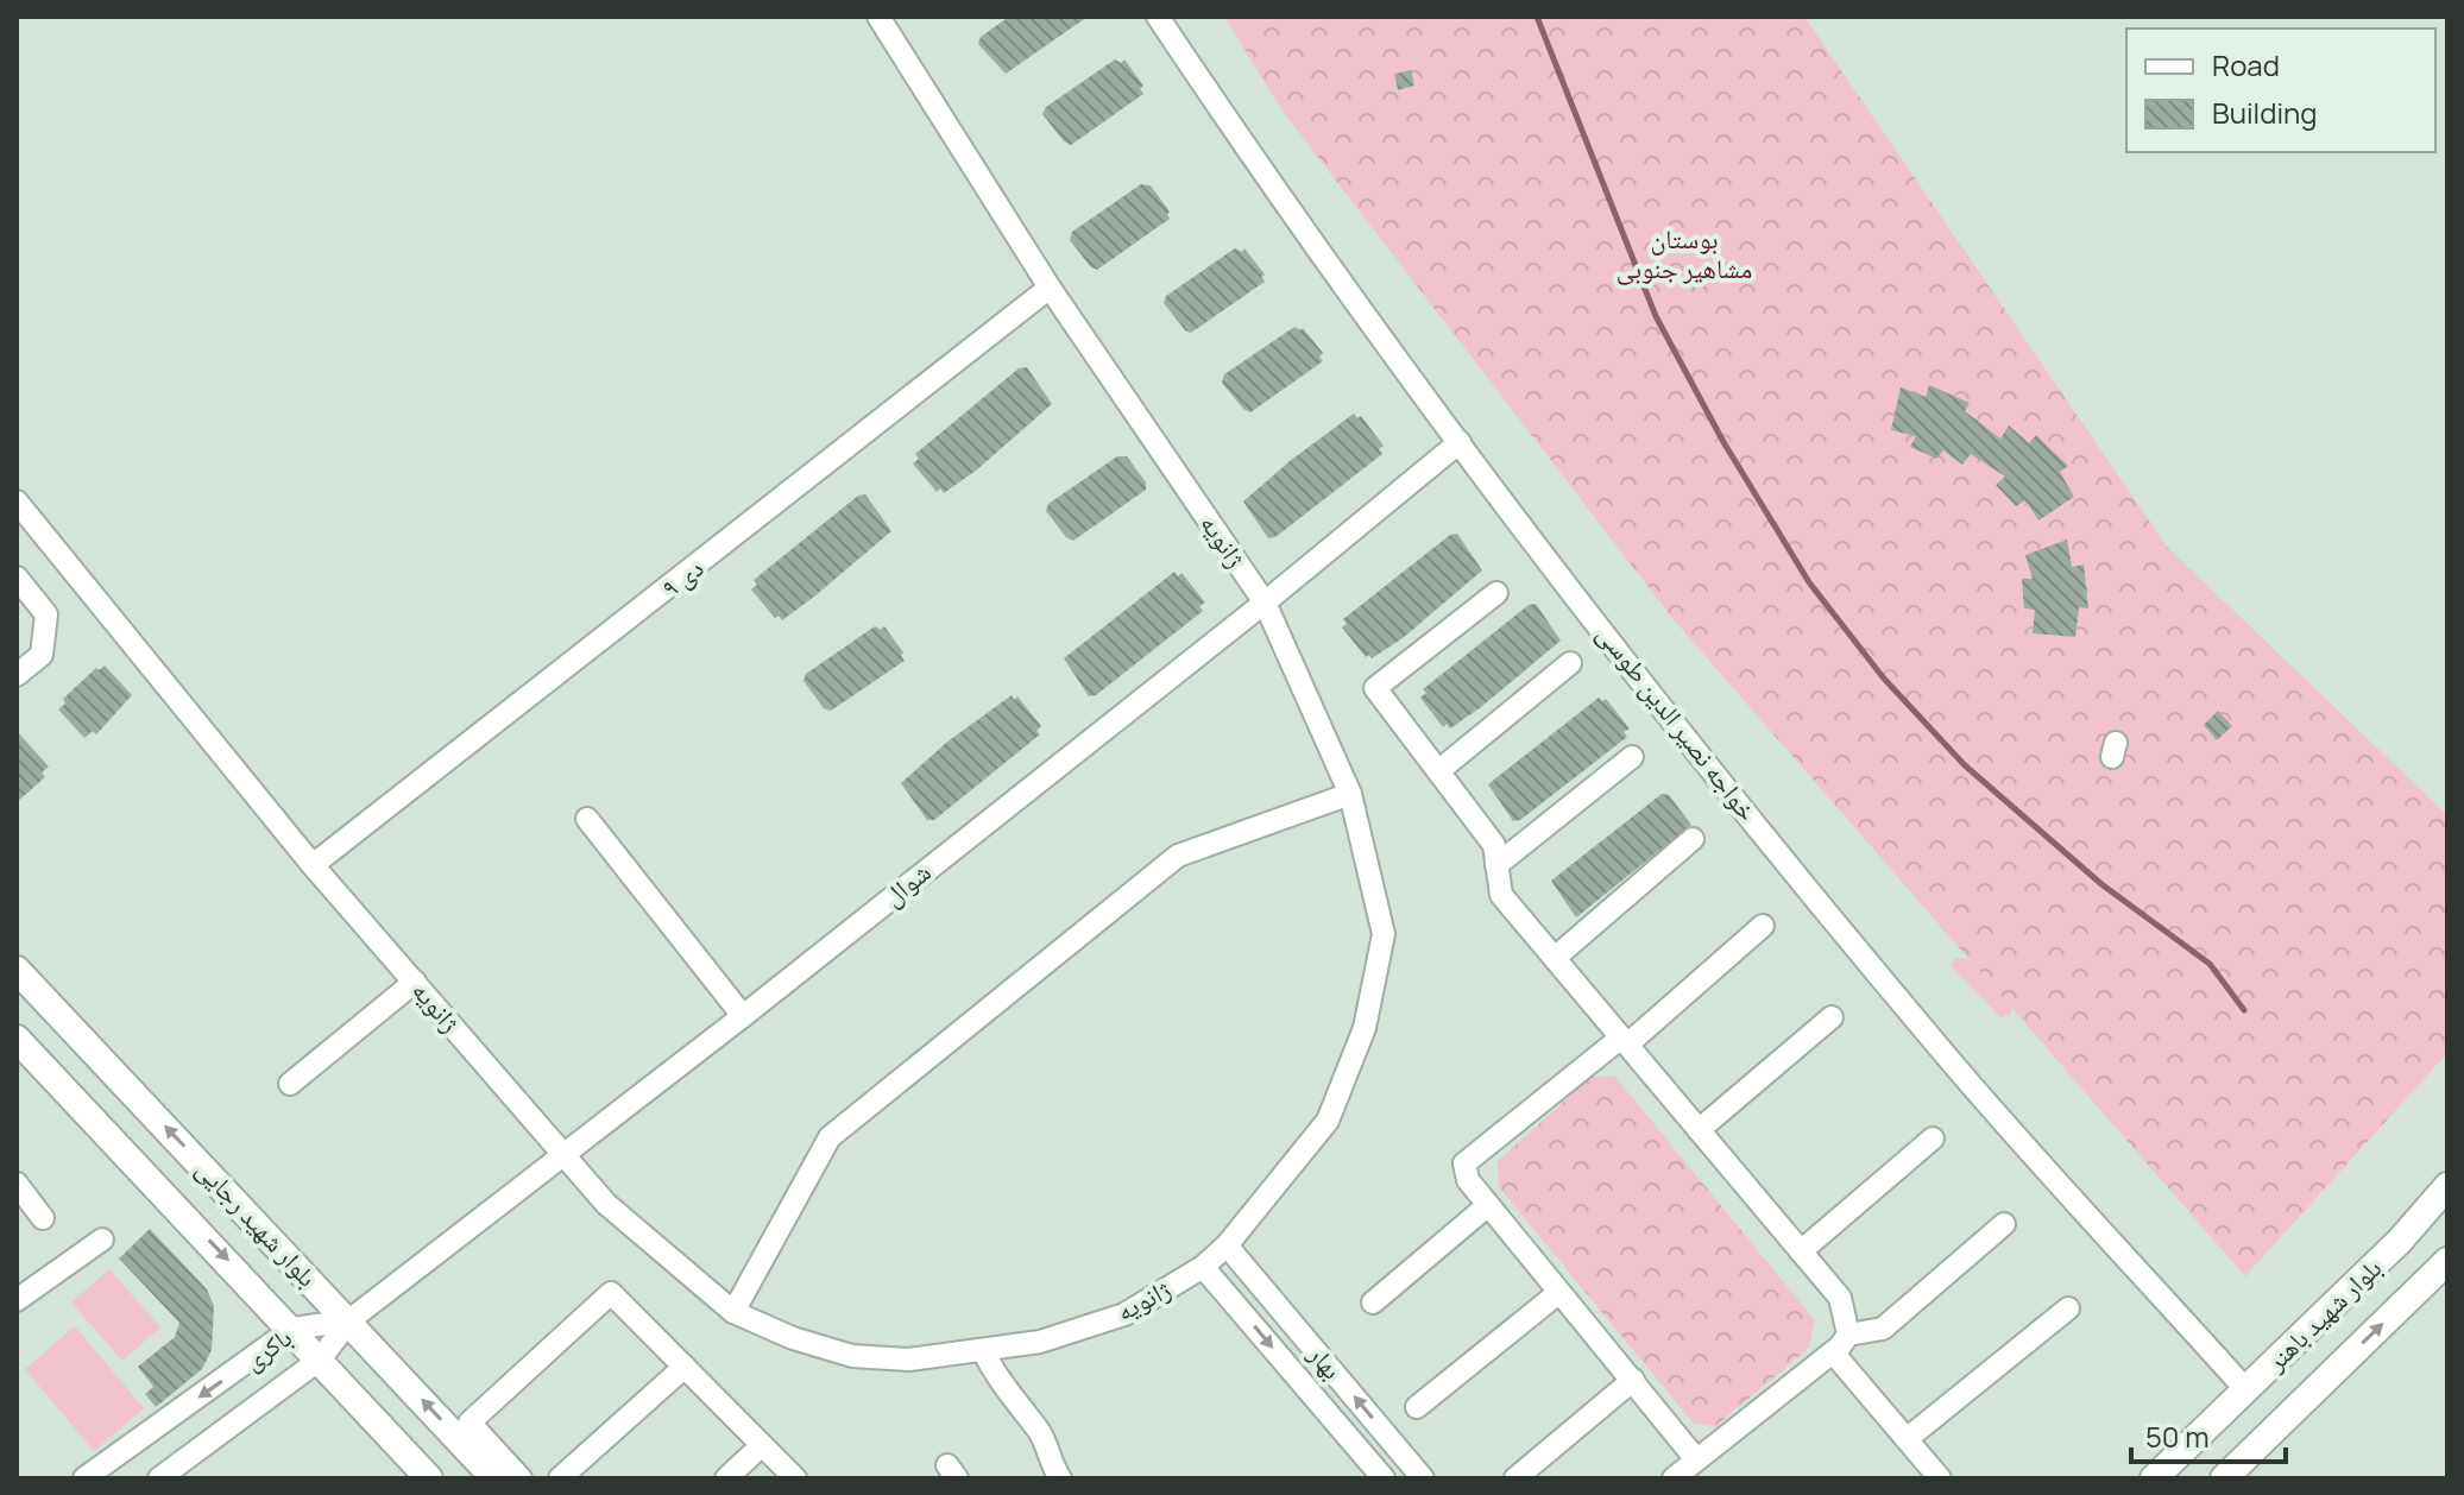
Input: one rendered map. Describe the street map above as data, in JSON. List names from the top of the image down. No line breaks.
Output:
{"streets":{"main road":["بلوار شهید رجایی","بلوار شهید باهنر"],"street":["ژانویه","۹ دی","خواجه نصیر الدین طوسی","شوال","باکری","بهار"]},"crossings":[["ژانویه","۹ دی"],["ژانویه","شوال"],["ژانویه","بهار"],["خواجه نصیر الدین طوسی","شوال"],["خواجه نصیر الدین طوسی","بلوار شهید باهنر"],["شوال","بلوار شهید رجایی"],["شوال","باکری"],["بلوار شهید رجایی","باکری"]],"parks":["بوستان مشاهیر جنوبی"],"legend":["Road","Building"],"scale_bar":"50 m"}
